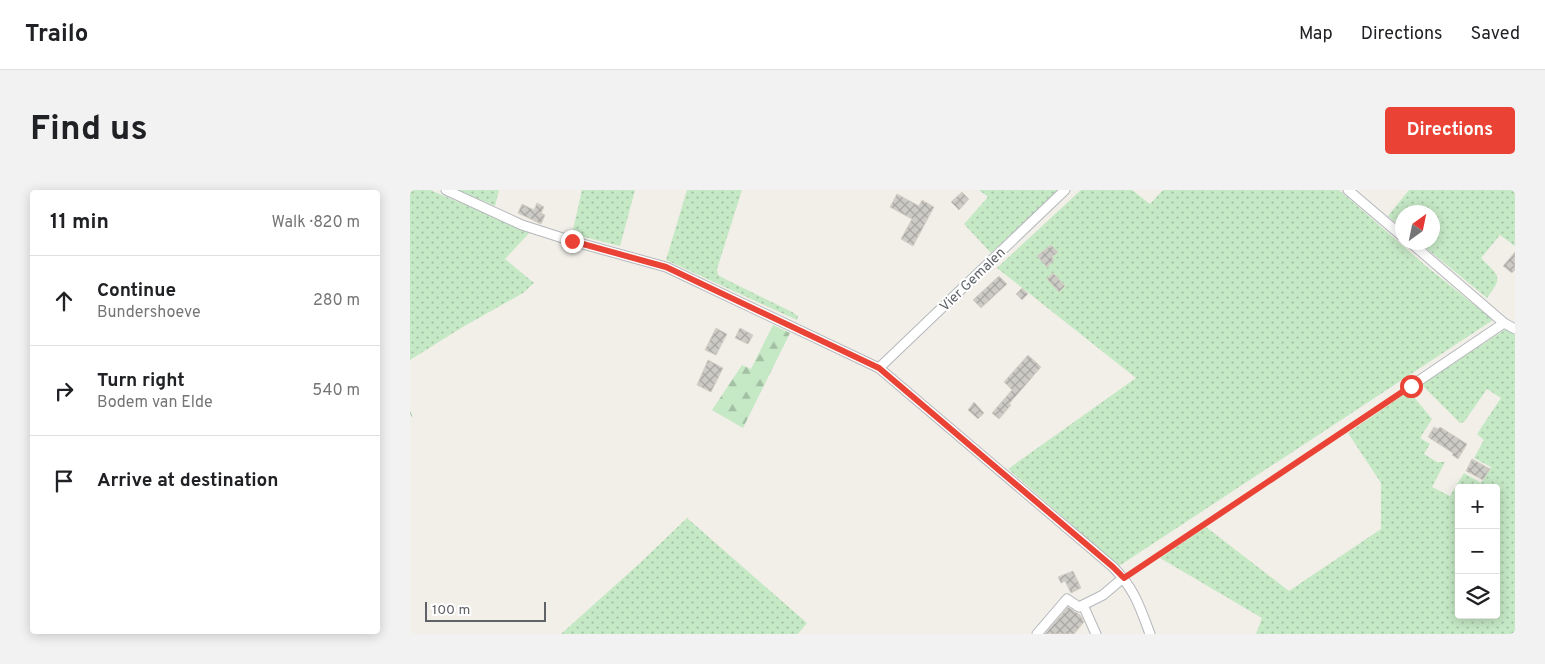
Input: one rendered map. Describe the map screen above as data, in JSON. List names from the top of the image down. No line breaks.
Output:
{"streets":{"street":["Vier Gemalen"]},"scale_bar":"100 m","north":"top right","page":{"header":"Trailo","nav":["Map","Directions","Saved"],"buttons":"Directions","title":"Find us","heading":["11 min","Walk · 820 m"],"list":[["Continue","Bundershoeve","280 m"],["Turn right","Bodem van Elde","540 m"],"Arrive at destination"],"map_buttons":["+","−"],"scale":"100 m"}}
